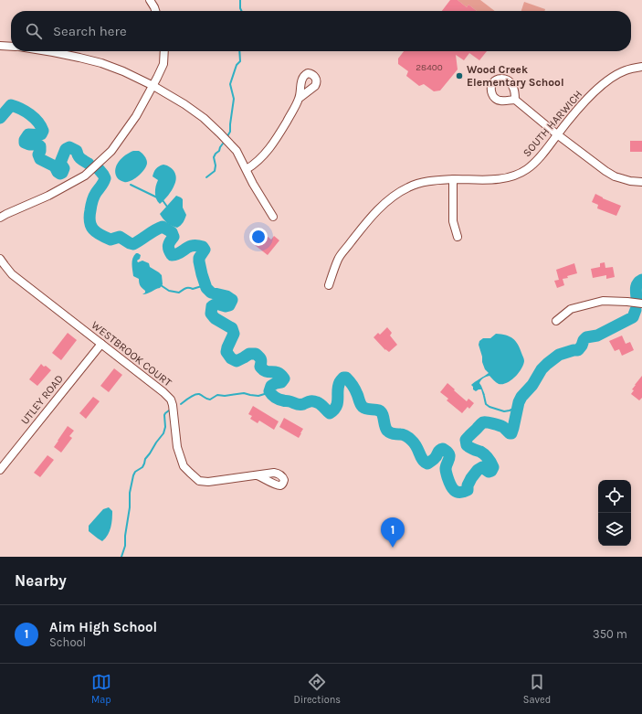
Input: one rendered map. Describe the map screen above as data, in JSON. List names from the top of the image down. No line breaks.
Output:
{"streets":{"street":["SOUTH HARWICH","WESTBROOK COURT","UTLEY ROAD"]},"crossings":[["WESTBROOK COURT","UTLEY ROAD"]],"places":["Wood Creek Elementary School"],"house_numbers":["28400"],"page":{"search":"Search here","pins":"1","heading":"Nearby","list":[{"mark":"1","name":"Aim High School","note":"School","value":"350 m"}],"nav":["Map","Directions","Saved"]}}
